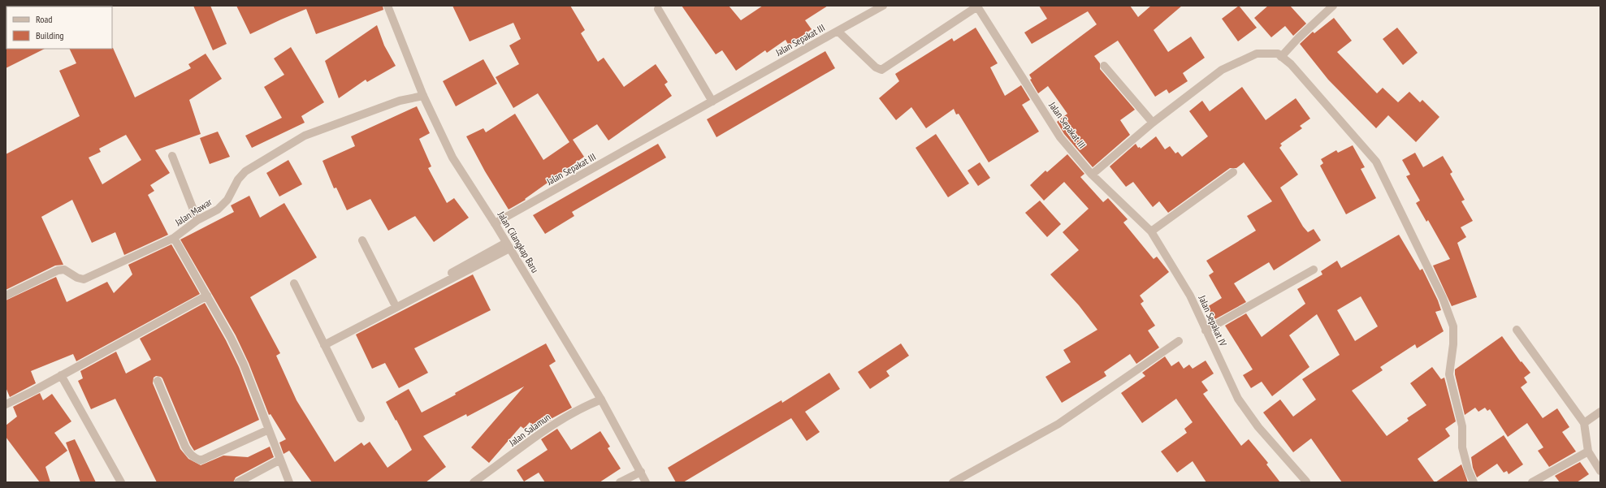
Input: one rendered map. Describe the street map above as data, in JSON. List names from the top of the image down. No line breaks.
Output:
{"streets":{"street":["Jalan Sepakat III","Jalan Mawar","Jalan Cilangkap Baru","Jalan Sepakat IV","Jalan Salamun"]},"crossings":[["Jalan Sepakat III","Jalan Cilangkap Baru"],["Jalan Sepakat III","Jalan Sepakat IV"],["Jalan Mawar","Jalan Cilangkap Baru"],["Jalan Cilangkap Baru","Jalan Salamun"]],"legend":["Road","Building"]}
